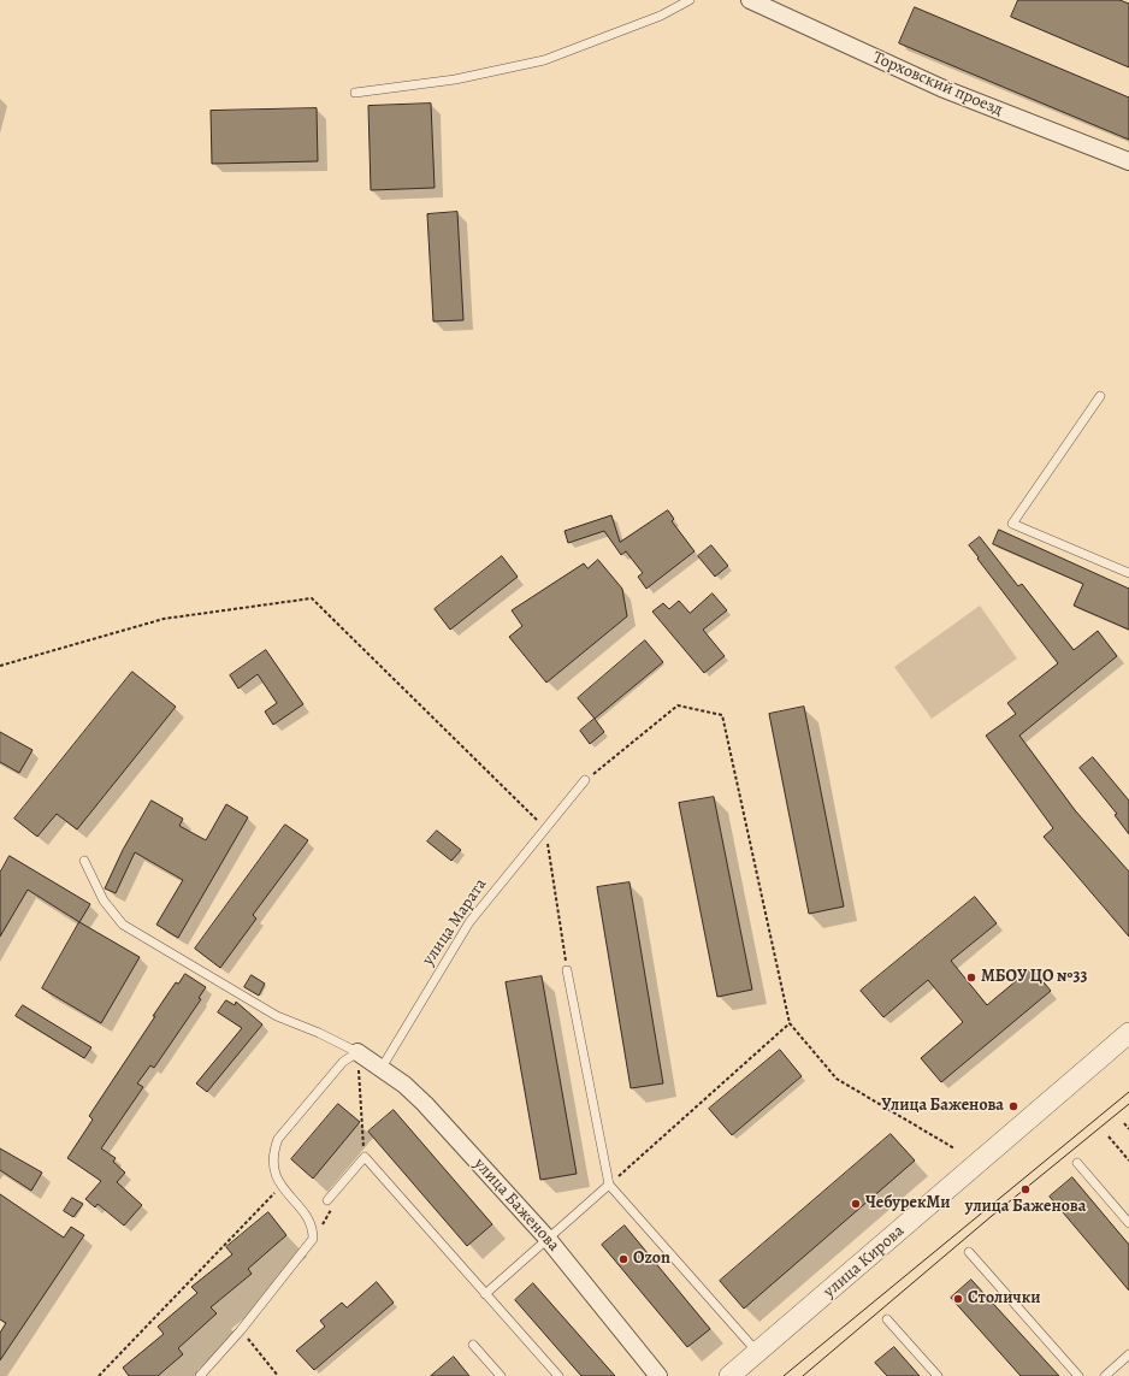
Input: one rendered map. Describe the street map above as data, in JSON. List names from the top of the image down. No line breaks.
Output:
{"streets":{"street":["Торховский проезд","улица Баженова","улица Кирова"],"lane":["улица Марата"]},"crossings":[["улица Марата","улица Баженова"]],"places":["МБОУ ЦО №33","Улица Баженова","улица Баженова","ЧебурекМи","Ozon","Столички"]}
